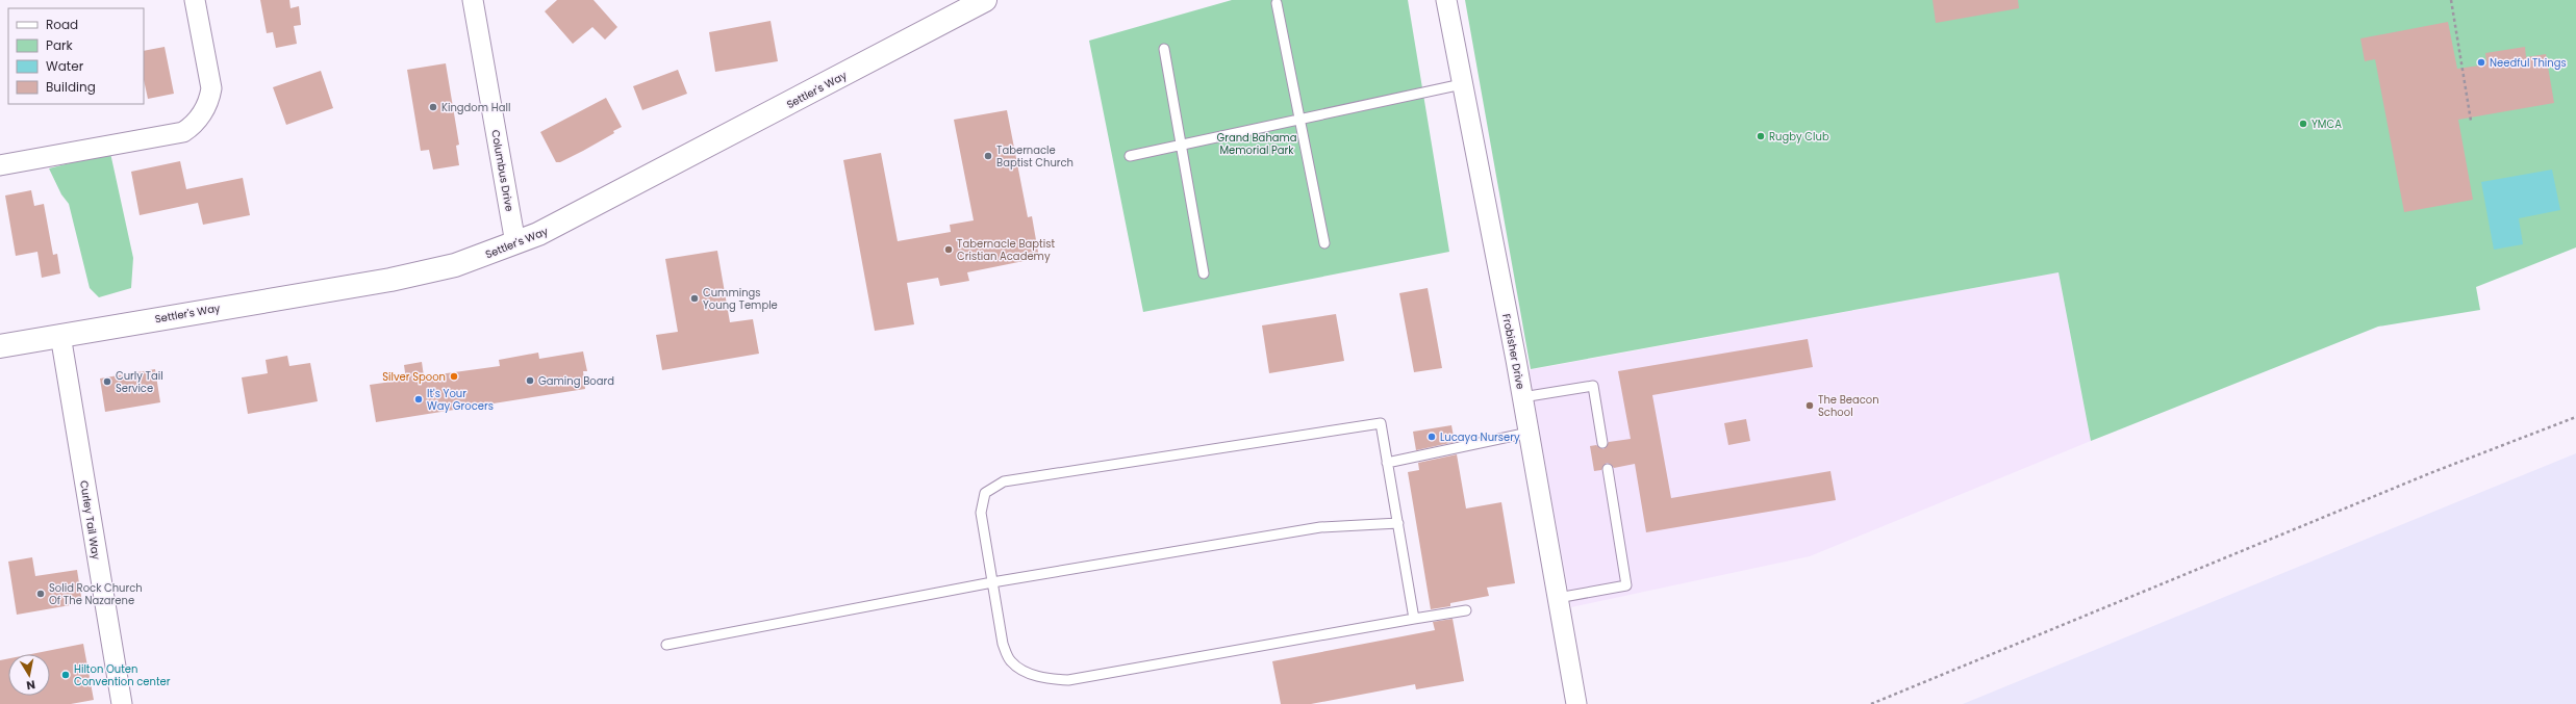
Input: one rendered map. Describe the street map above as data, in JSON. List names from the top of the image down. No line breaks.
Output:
{"streets":{"main road":["Settler's Way"],"street":["Columbus Drive","Frobisher Drive","Curley Tail Way"]},"crossings":[["Settler's Way","Columbus Drive"],["Settler's Way","Curley Tail Way"]],"parks":["Grand Bahama Memorial Park"],"places":["Needful Things","Kingdom Hall","YMCA","Rugby Club","Tabernacle Baptist Church","Tabernacle Baptist Cristian Academy","Cummings Young Temple","Silver Spoon","Gaming Board","Curly Tail Service","It's Your Way Grocers","The Beacon School","Lucaya Nursery","Solid Rock Church Of The Nazarene","Hilton Outen Convention center"],"legend":["Road","Park","Water","Building"],"north":"bottom"}
